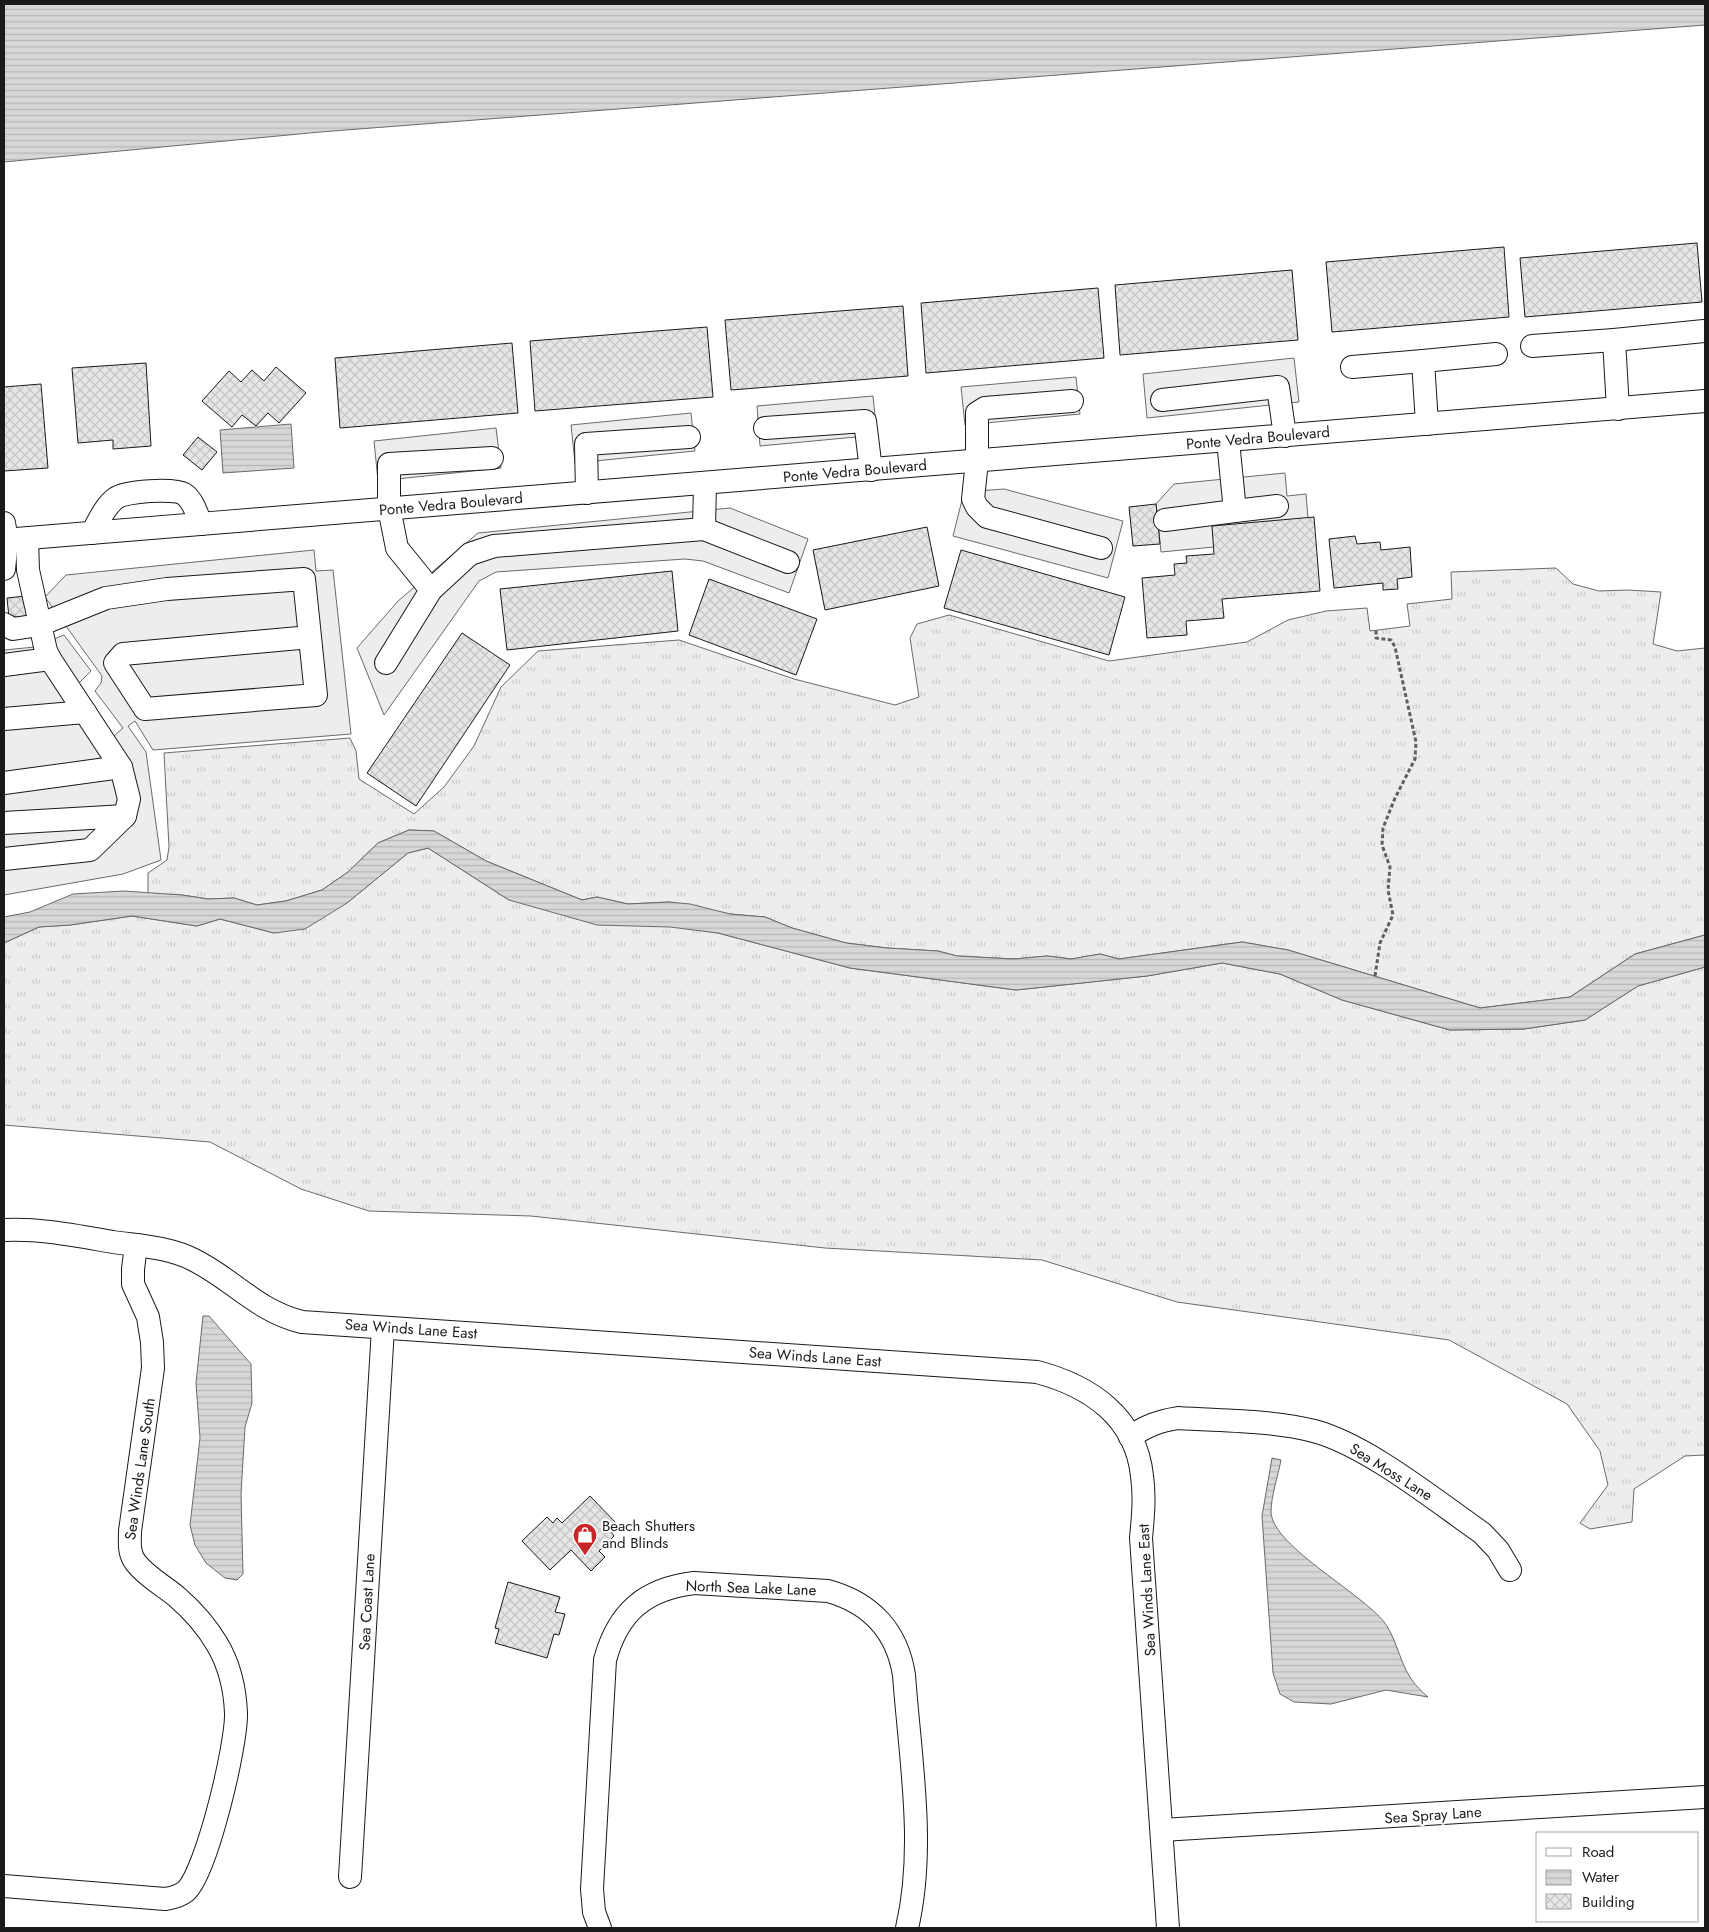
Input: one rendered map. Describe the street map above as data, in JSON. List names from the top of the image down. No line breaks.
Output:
{"streets":{"street":["Ponte Vedra Boulevard","Sea Winds Lane East","Sea Winds Lane South","Sea Moss Lane","North Sea Lake Lane","Sea Coast Lane","Sea Spray Lane"]},"crossings":[["Sea Winds Lane East","Sea Winds Lane South"],["Sea Winds Lane East","Sea Moss Lane"],["Sea Winds Lane East","Sea Coast Lane"],["Sea Winds Lane East","Sea Spray Lane"]],"places":{"shop":["Beach Shutters and Blinds"]},"legend":["Road","Water","Building"]}
